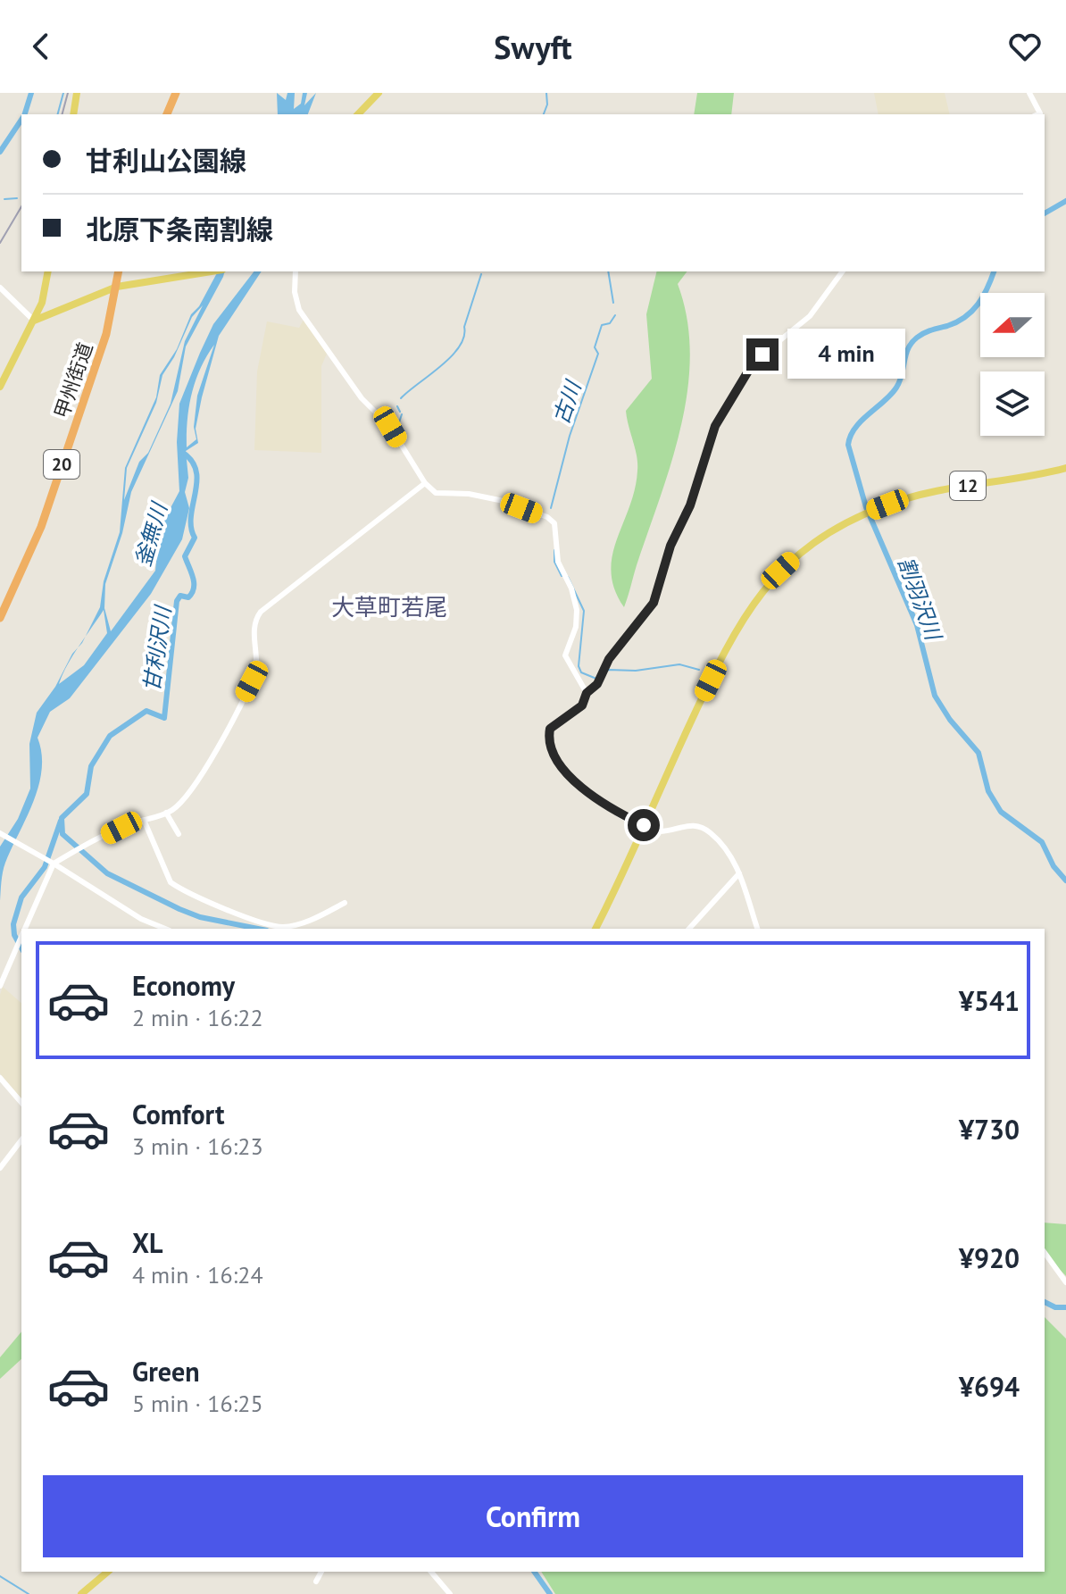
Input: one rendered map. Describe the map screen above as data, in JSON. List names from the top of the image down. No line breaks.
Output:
{"streets":{"highway":["甲州街道","20"],"main road":["12"]},"districts":["大草町若尾"],"water":["古川","釜無川","割羽沢川","甘利沢川"],"north":"left","page":{"header":"Swyft","banner":["甘利山公園線","北原下条南割線"],"bubble":"4 min","list":[{"name":"Economy","note":"2 min · 16:22","value":"¥541"},{"name":"Comfort","note":"3 min · 16:23","value":"¥730"},{"name":"XL","note":"4 min · 16:24","value":"¥920"},{"name":"Green","note":"5 min · 16:25","value":"¥694"}],"buttons":"Confirm"}}
